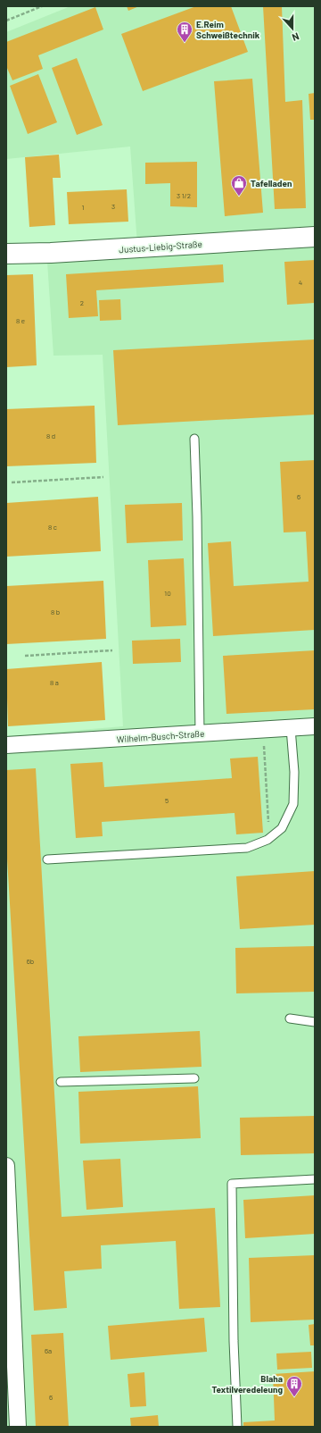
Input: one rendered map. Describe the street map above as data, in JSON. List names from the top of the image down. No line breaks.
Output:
{"streets":{"main road":["Justus-Liebig-Straße"],"street":["Wilhelm-Busch-Straße"]},"places":{"building":["E.Reim Schweißtechnik","Blaha Textilveredeleung"],"shop":["Tafelladen"]},"house_numbers":["3 1/2","3","1","4","2","8 e","8 d","6","8 c","10","8 b","8 a","5","6b","6a","6"],"north":"bottom"}
